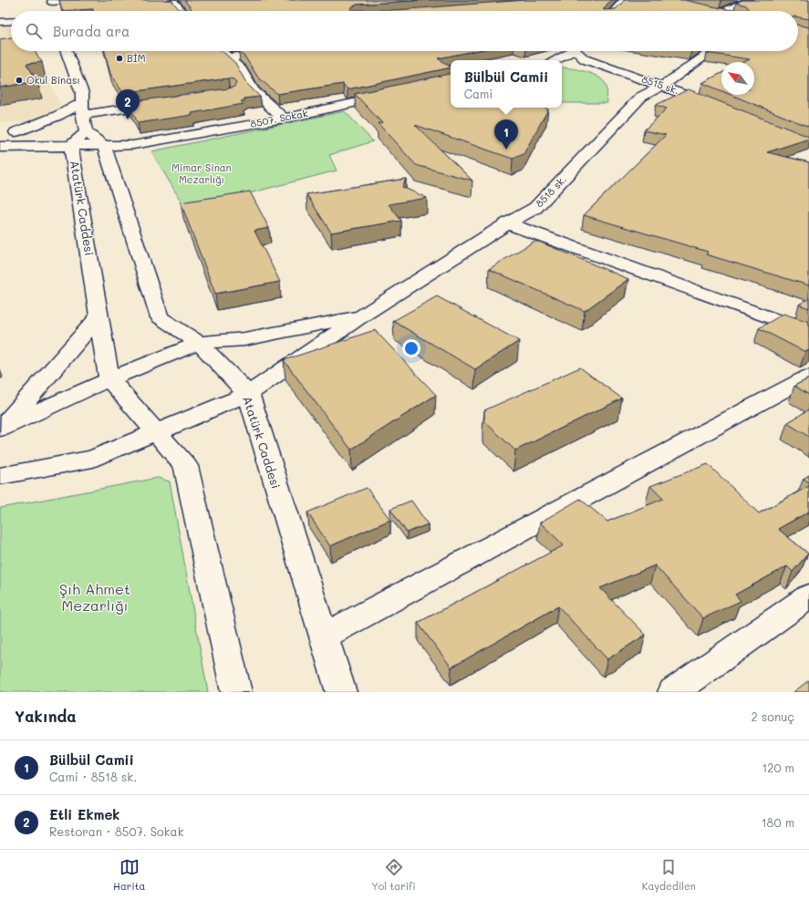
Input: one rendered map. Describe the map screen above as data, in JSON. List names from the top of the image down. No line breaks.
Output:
{"streets":{"street":["8515 sk.","8507. Sokak","8518 sk.","Atatürk Caddesi"]},"crossings":[["8515 sk.","8518 sk."],["8507. Sokak","Atatürk Caddesi"],["8518 sk.","Atatürk Caddesi"]],"parks":["Mimar Sinan Mezarlığı","Şıh Ahmet Mezarlığı"],"places":["BİM","Okul Binası"],"north":"top left","page":{"search":"Burada ara","popup":["Bülbül Camii","Cami"],"pins":["2","1"],"heading":["Yakında","2 sonuç"],"list":[{"mark":"1","name":"Bülbül Camii","note":"Cami · 8518 sk.","value":"120 m"},{"mark":"2","name":"Etli Ekmek","note":"Restoran · 8507. Sokak","value":"180 m"}],"nav":["Harita","Yol tarifi","Kaydedilen"]}}
